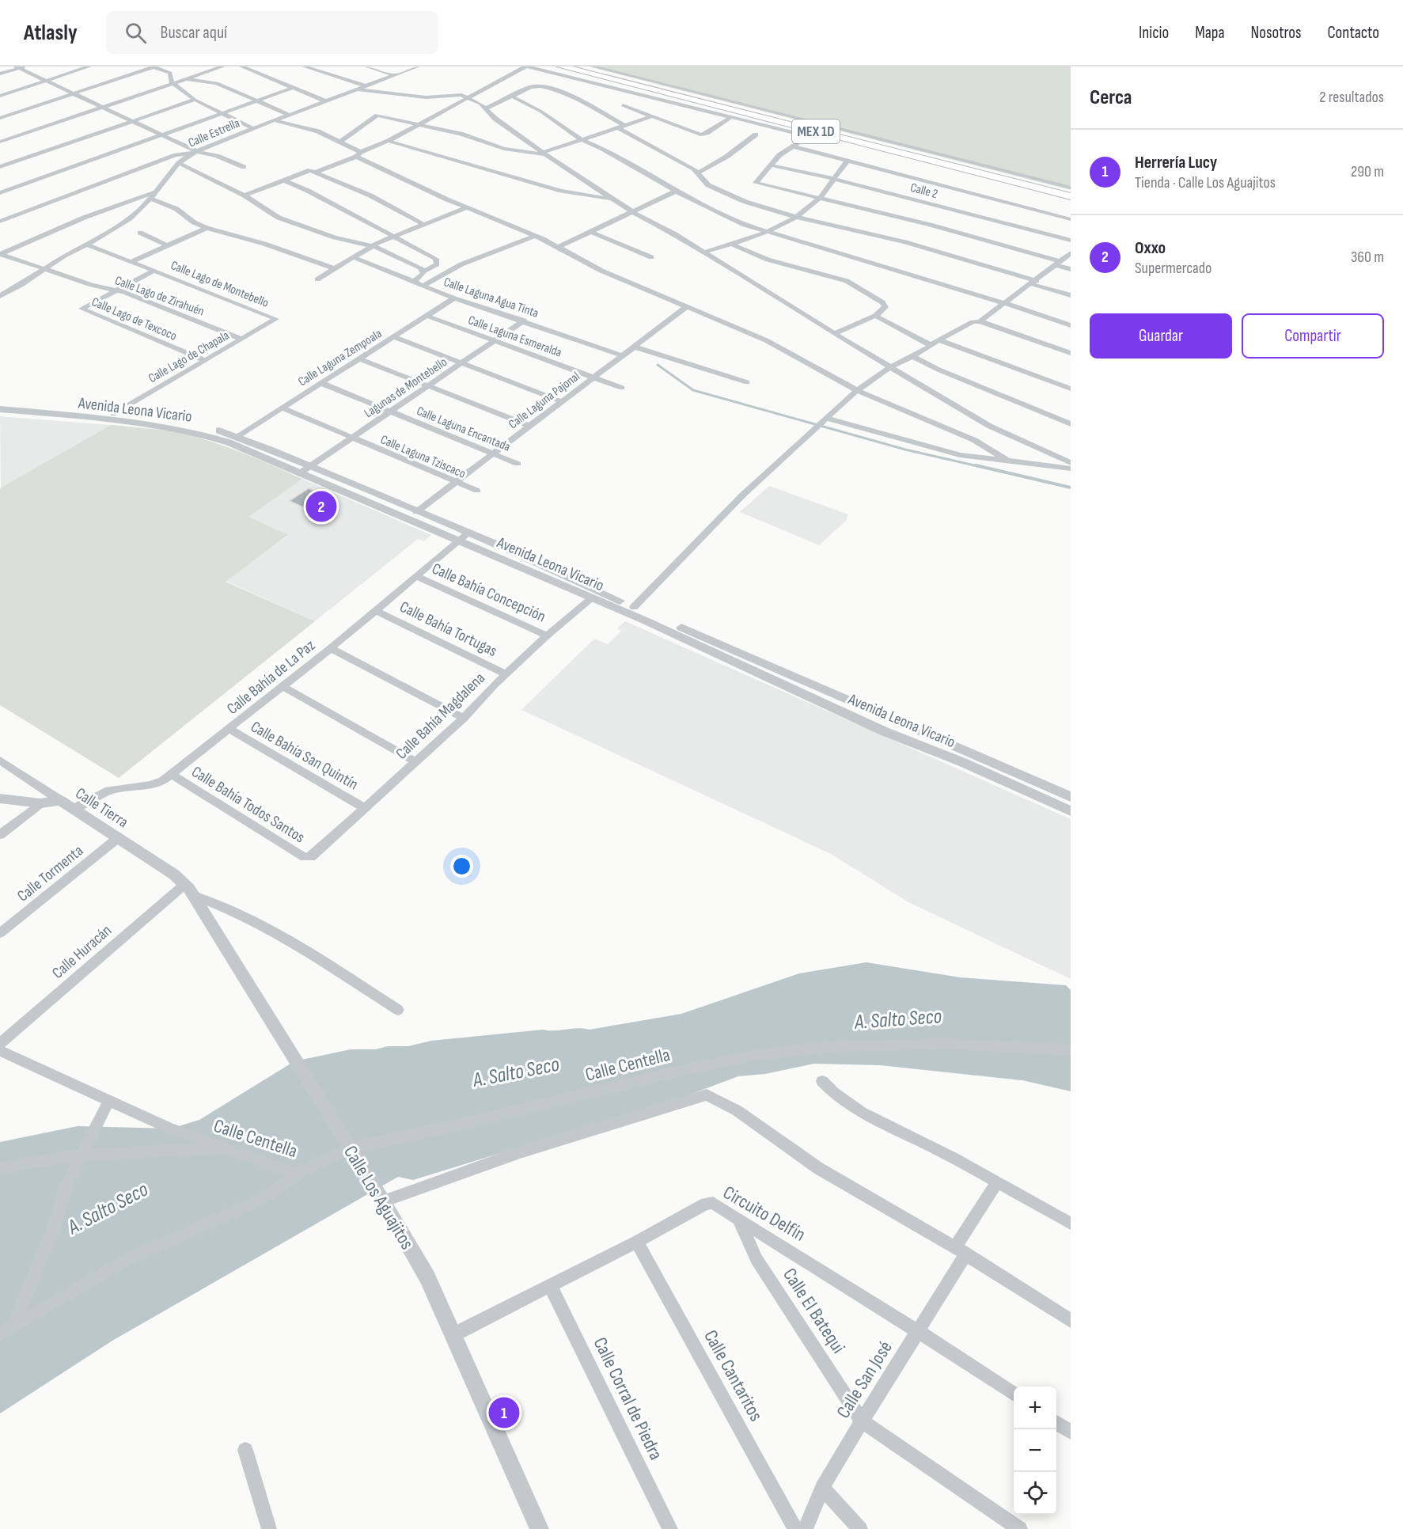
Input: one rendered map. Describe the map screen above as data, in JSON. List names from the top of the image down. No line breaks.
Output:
{"streets":{"highway":["MEX 1D"],"street":["Calle Estrella","Calle 2","Calle Lago de Montebello","Calle Lago de Zirahuén","Calle Laguna Agua Tinta","Calle Lago de Texcoco","Calle Laguna Esmeralda","Calle Lago de Chapala","Calle Laguna Zempoala","Lagunas de Montebello","Calle Laguna Pajonal","Avenida Leona Vicario","Calle Laguna Encantada","Calle Laguna Tziscaco","Calle Bahía Concepción","Calle Bahía Tortugas","Calle Bahía de La Paz","Calle Bahía Magdalena","Calle Bahía San Quintín","Calle Bahía Todos Santos","Calle Tierra","Calle Tormenta","Calle Huracán","Calle Centella","Calle Los Aguajitos","Circuito Delfín","Calle El Batequi","Calle Cantaritos","Calle San José","Calle Corral de Piedra"]},"crossings":[["Calle Estrella","Calle Lago de Montebello"],["Calle Estrella","Calle Lago de Zirahuén"],["Calle Lago de Montebello","Calle Lago de Chapala"],["Calle Lago de Zirahuén","Calle Lago de Texcoco"],["Calle Lago de Zirahuén","Calle Lago de Chapala"],["Calle Laguna Agua Tinta","Calle Laguna Zempoala"],["Calle Laguna Agua Tinta","Lagunas de Montebello"],["Calle Laguna Agua Tinta","Calle Laguna Pajonal"],["Calle Lago de Texcoco","Calle Lago de Chapala"],["Calle Laguna Esmeralda","Calle Laguna Zempoala"],["Calle Laguna Esmeralda","Lagunas de Montebello"],["Calle Laguna Esmeralda","Calle Laguna Pajonal"],["Calle Lago de Chapala","Avenida Leona Vicario"],["Calle Laguna Zempoala","Avenida Leona Vicario"],["Calle Laguna Zempoala","Calle Laguna Encantada"],["Calle Laguna Zempoala","Calle Laguna Tziscaco"],["Lagunas de Montebello","Avenida Leona Vicario"],["Lagunas de Montebello","Calle Laguna Encantada"],["Lagunas de Montebello","Calle Laguna Tziscaco"],["Calle Laguna Pajonal","Avenida Leona Vicario"],["Calle Laguna Pajonal","Calle Laguna Encantada"],["Calle Laguna Pajonal","Calle Laguna Tziscaco"],["Avenida Leona Vicario","Calle Bahía de La Paz"],["Avenida Leona Vicario","Calle Bahía Magdalena"],["Calle Bahía Concepción","Calle Bahía de La Paz"],["Calle Bahía Concepción","Calle Bahía Magdalena"],["Calle Bahía Tortugas","Calle Bahía de La Paz"],["Calle Bahía Tortugas","Calle Bahía Magdalena"],["Calle Bahía de La Paz","Calle Bahía San Quintín"],["Calle Bahía de La Paz","Calle Bahía Todos Santos"],["Calle Bahía de La Paz","Calle Tierra"],["Calle Bahía Magdalena","Calle Bahía San Quintín"],["Calle Bahía Magdalena","Calle Bahía Todos Santos"],["Calle Tierra","Calle Tormenta"],["Calle Tierra","Calle Huracán"],["Calle Tierra","Calle Los Aguajitos"],["Calle Huracán","Calle Los Aguajitos"],["Calle Centella","Calle Los Aguajitos"],["Calle Los Aguajitos","Circuito Delfín"],["Circuito Delfín","Calle El Batequi"],["Circuito Delfín","Calle Cantaritos"],["Circuito Delfín","Calle San José"],["Circuito Delfín","Calle Corral de Piedra"],["Calle El Batequi","Calle San José"]],"water":["A. Salto Seco"],"page":{"header":"Atlasly","search":"Buscar aquí","nav":["Inicio","Mapa","Nosotros","Contacto"],"heading":["Cerca","2 resultados"],"list":[{"mark":"1","name":"Herrería Lucy","note":"Tienda · Calle Los Aguajitos","value":"290 m"},{"mark":"2","name":"Oxxo","note":"Supermercado","value":"360 m"}],"buttons":["Guardar","Compartir"],"pins":["2","1"],"map_buttons":["+","−"]}}
